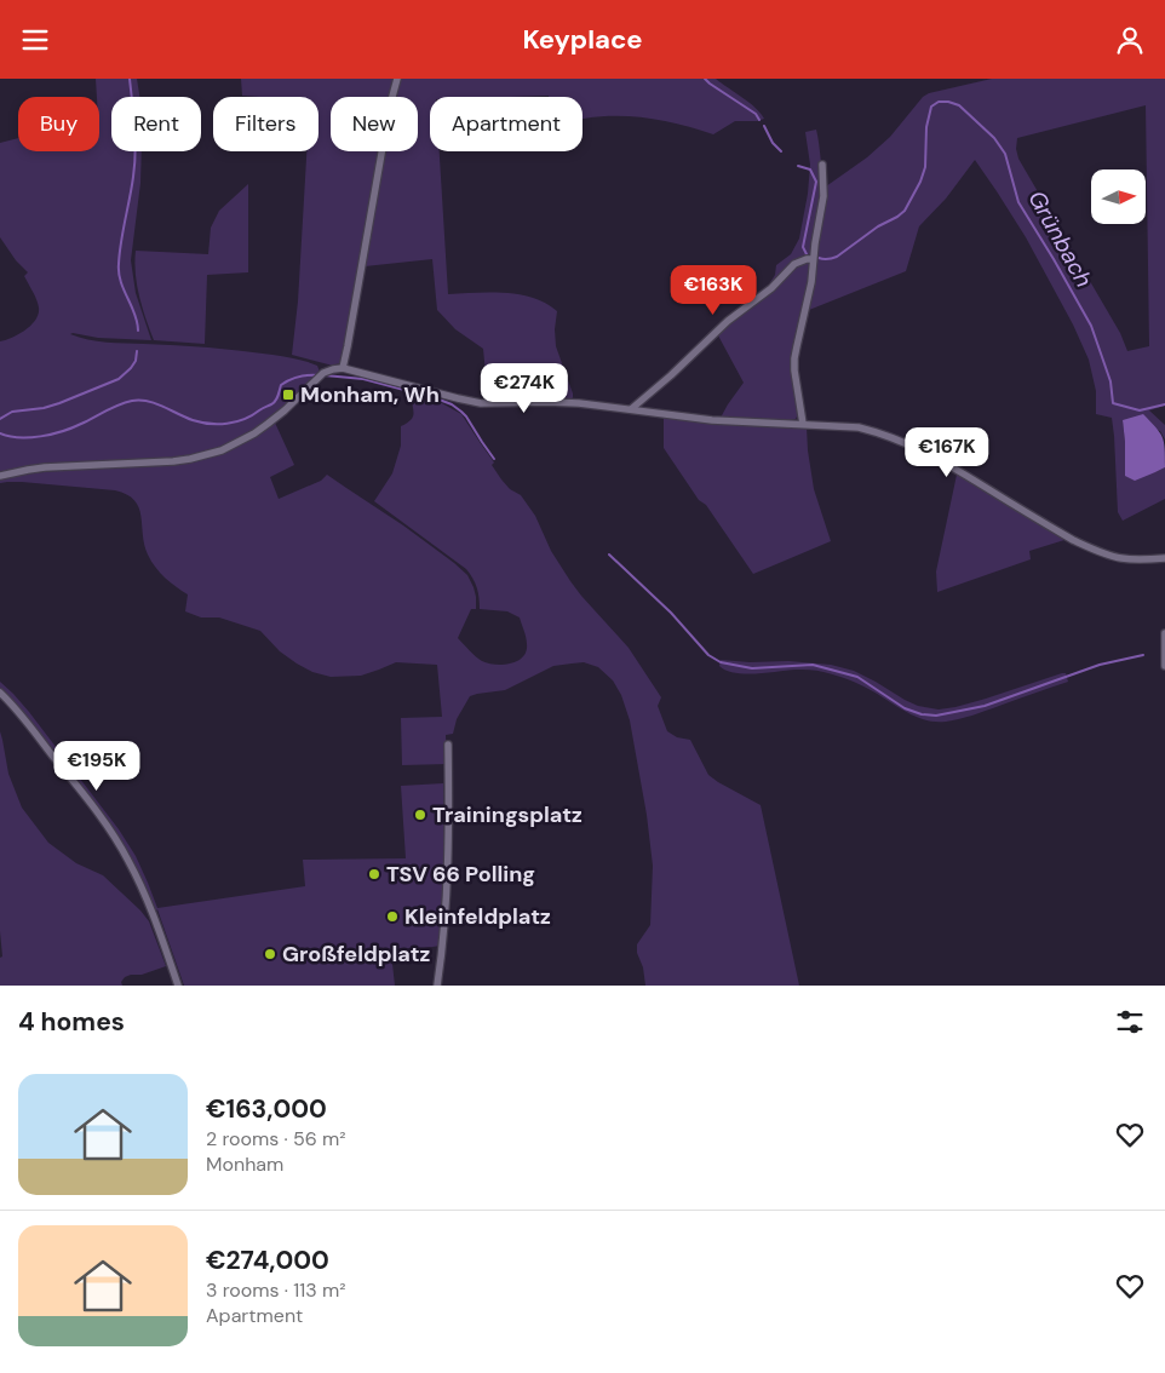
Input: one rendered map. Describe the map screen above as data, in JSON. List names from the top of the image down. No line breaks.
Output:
{"water":["Grünbach"],"places":{"transit":["Monham, Wh"],"other":["Trainingsplatz","TSV 66 Polling","Kleinfeldplatz","Großfeldplatz"]},"north":"right","page":{"header":"Keyplace","chip":["Buy","Rent","Filters","New","Apartment"],"price":["€163K","€274K","€167K","€195K"],"heading":"4 homes","list":[{"name":"€163,000","note":"2 rooms · 56 m² · Monham"},{"name":"€274,000","note":"3 rooms · 113 m² · Apartment"}]}}
